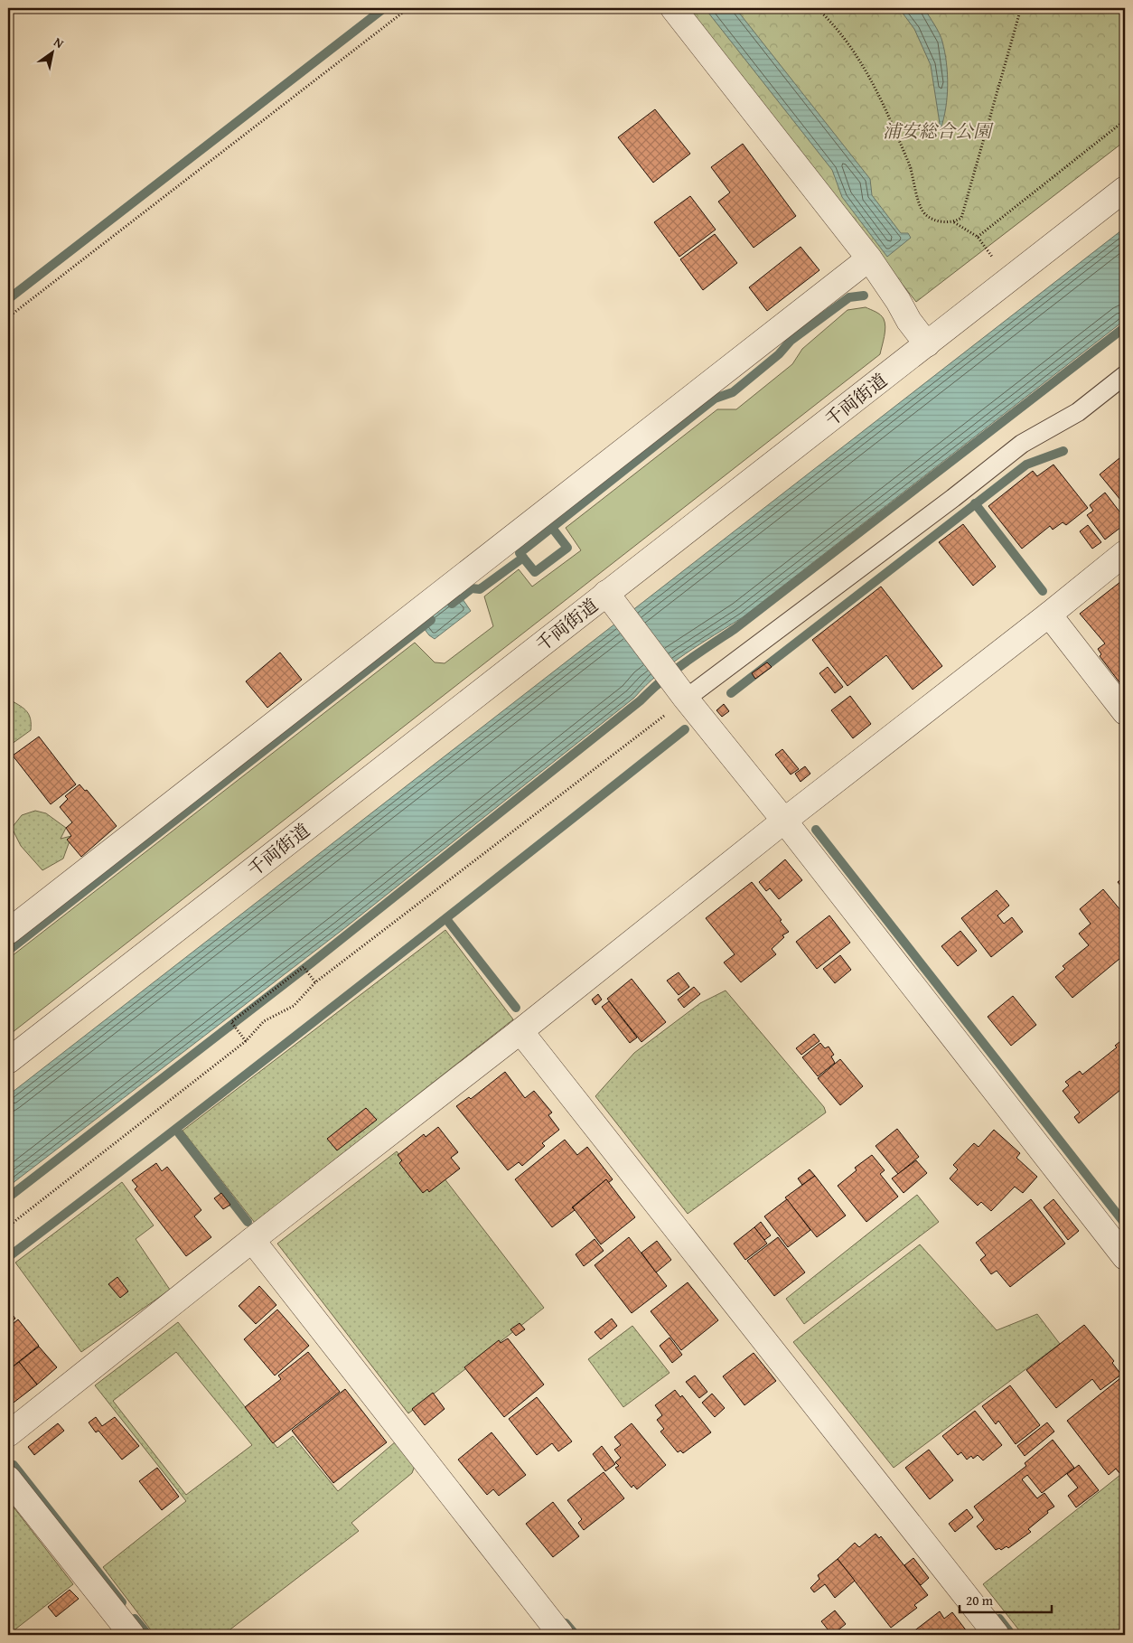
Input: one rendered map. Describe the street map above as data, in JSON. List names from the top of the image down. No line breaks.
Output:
{"streets":{"street":["千両街道"]},"parks":["浦安総合公園"],"scale_bar":"20 m","north":"top right"}
